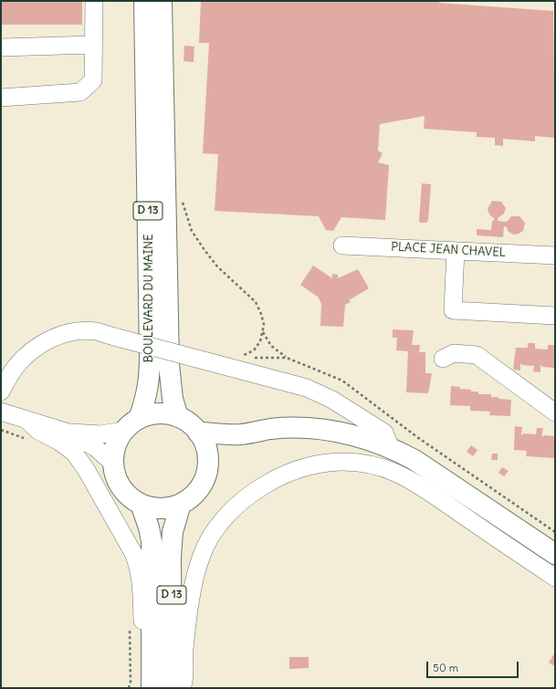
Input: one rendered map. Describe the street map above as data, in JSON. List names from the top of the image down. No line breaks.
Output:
{"streets":{"main road":["D 13","BOULEVARD DU MAINE"],"street":["PLACE JEAN CHAVEL"]},"crossings":[["D 13","BOULEVARD DU MAINE"]],"scale_bar":"50 m"}
